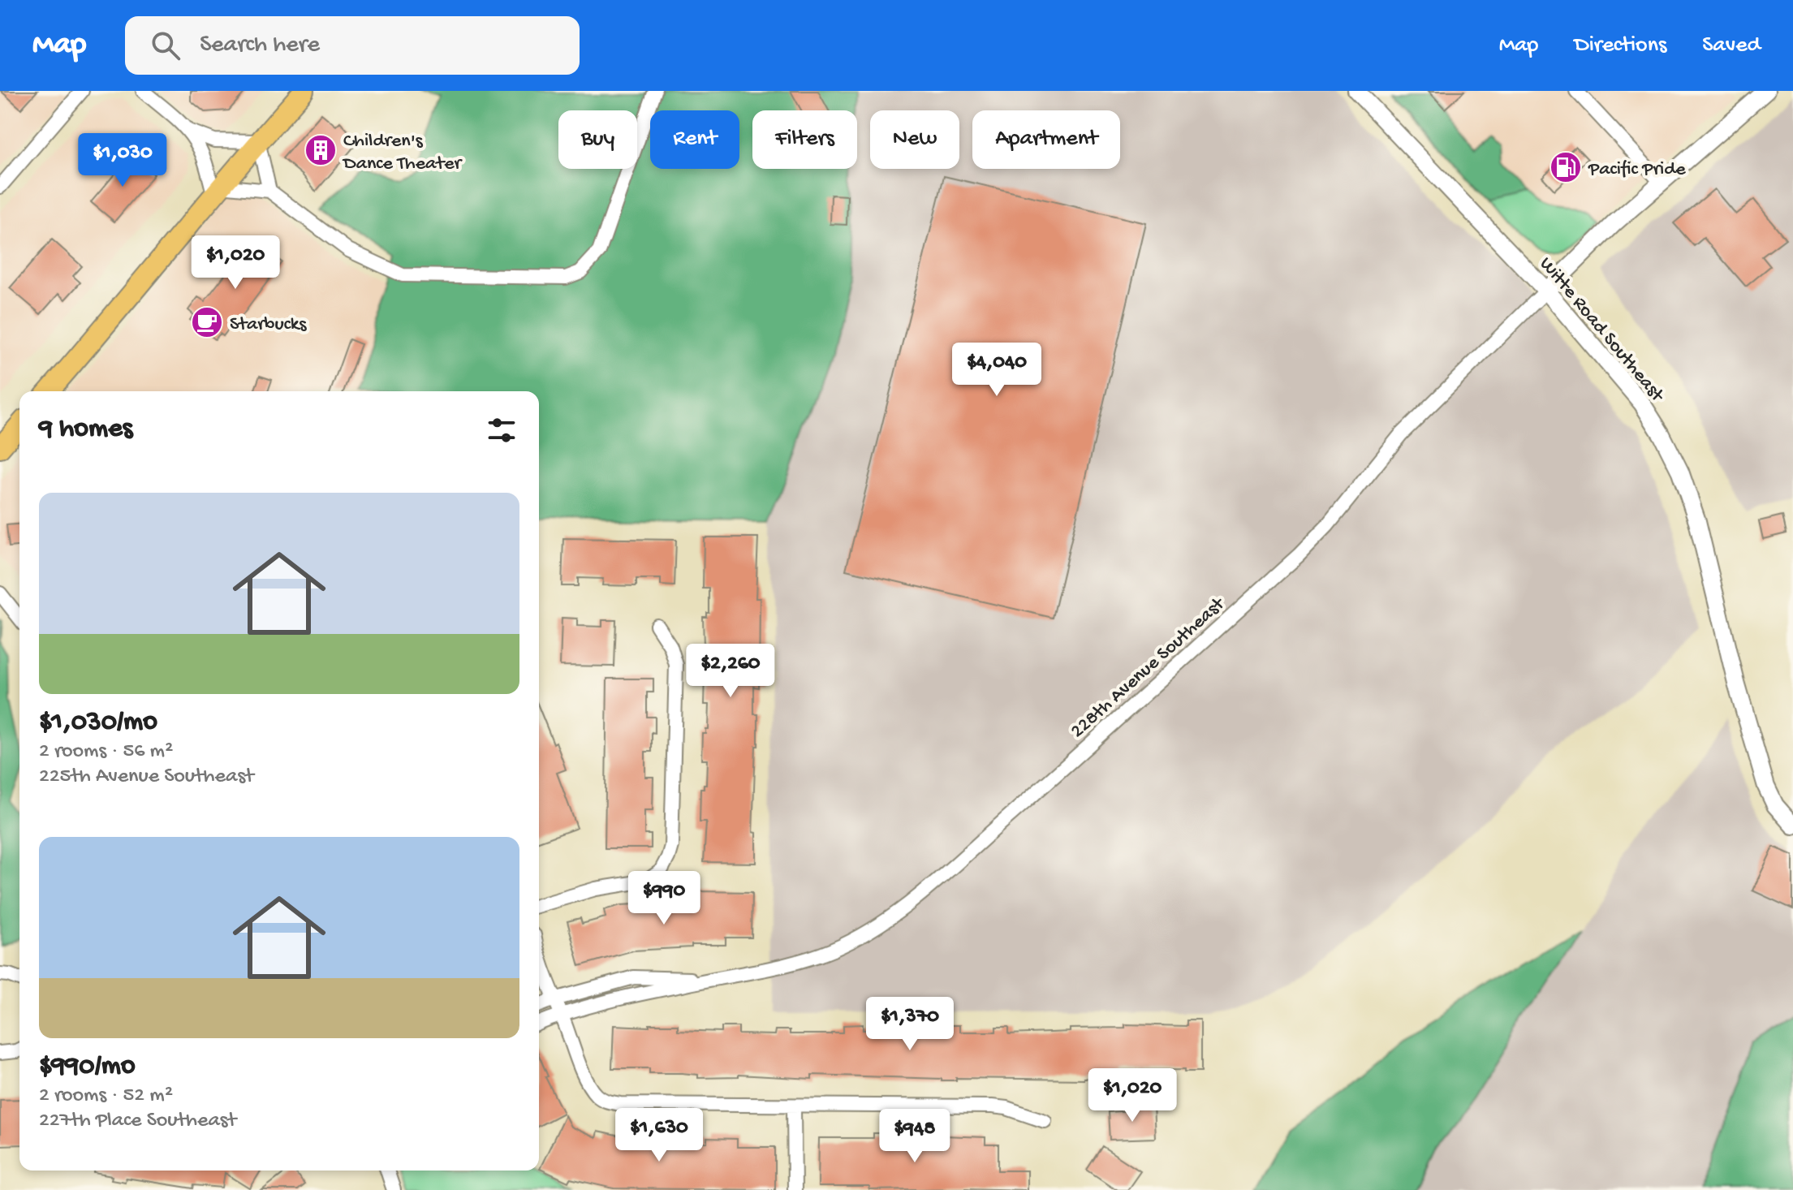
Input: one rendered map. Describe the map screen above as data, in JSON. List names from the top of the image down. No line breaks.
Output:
{"streets":{"street":["Witte Road Southeast","228th Avenue Southeast"]},"crossings":[["Witte Road Southeast","228th Avenue Southeast"]],"places":{"building":["Children's Dance Theater"],"fuel station":["Pacific Pride"],"cafe":["Starbucks"]},"page":{"header":"Map","search":"Search here","nav":["Map","Directions","Saved"],"chip":["Buy","Rent","Filters","New","Apartment"],"price":["$1,030","$1,020","$4,040","$2,260","$990","$1,370","$1,020","$1,630","$948"],"heading":"9 homes","list":[{"name":"$1,030/mo","note":"2 rooms · 56 m² · 225th Avenue Southeast"},{"name":"$990/mo","note":"2 rooms · 52 m² · 227th Place Southeast"}]}}
